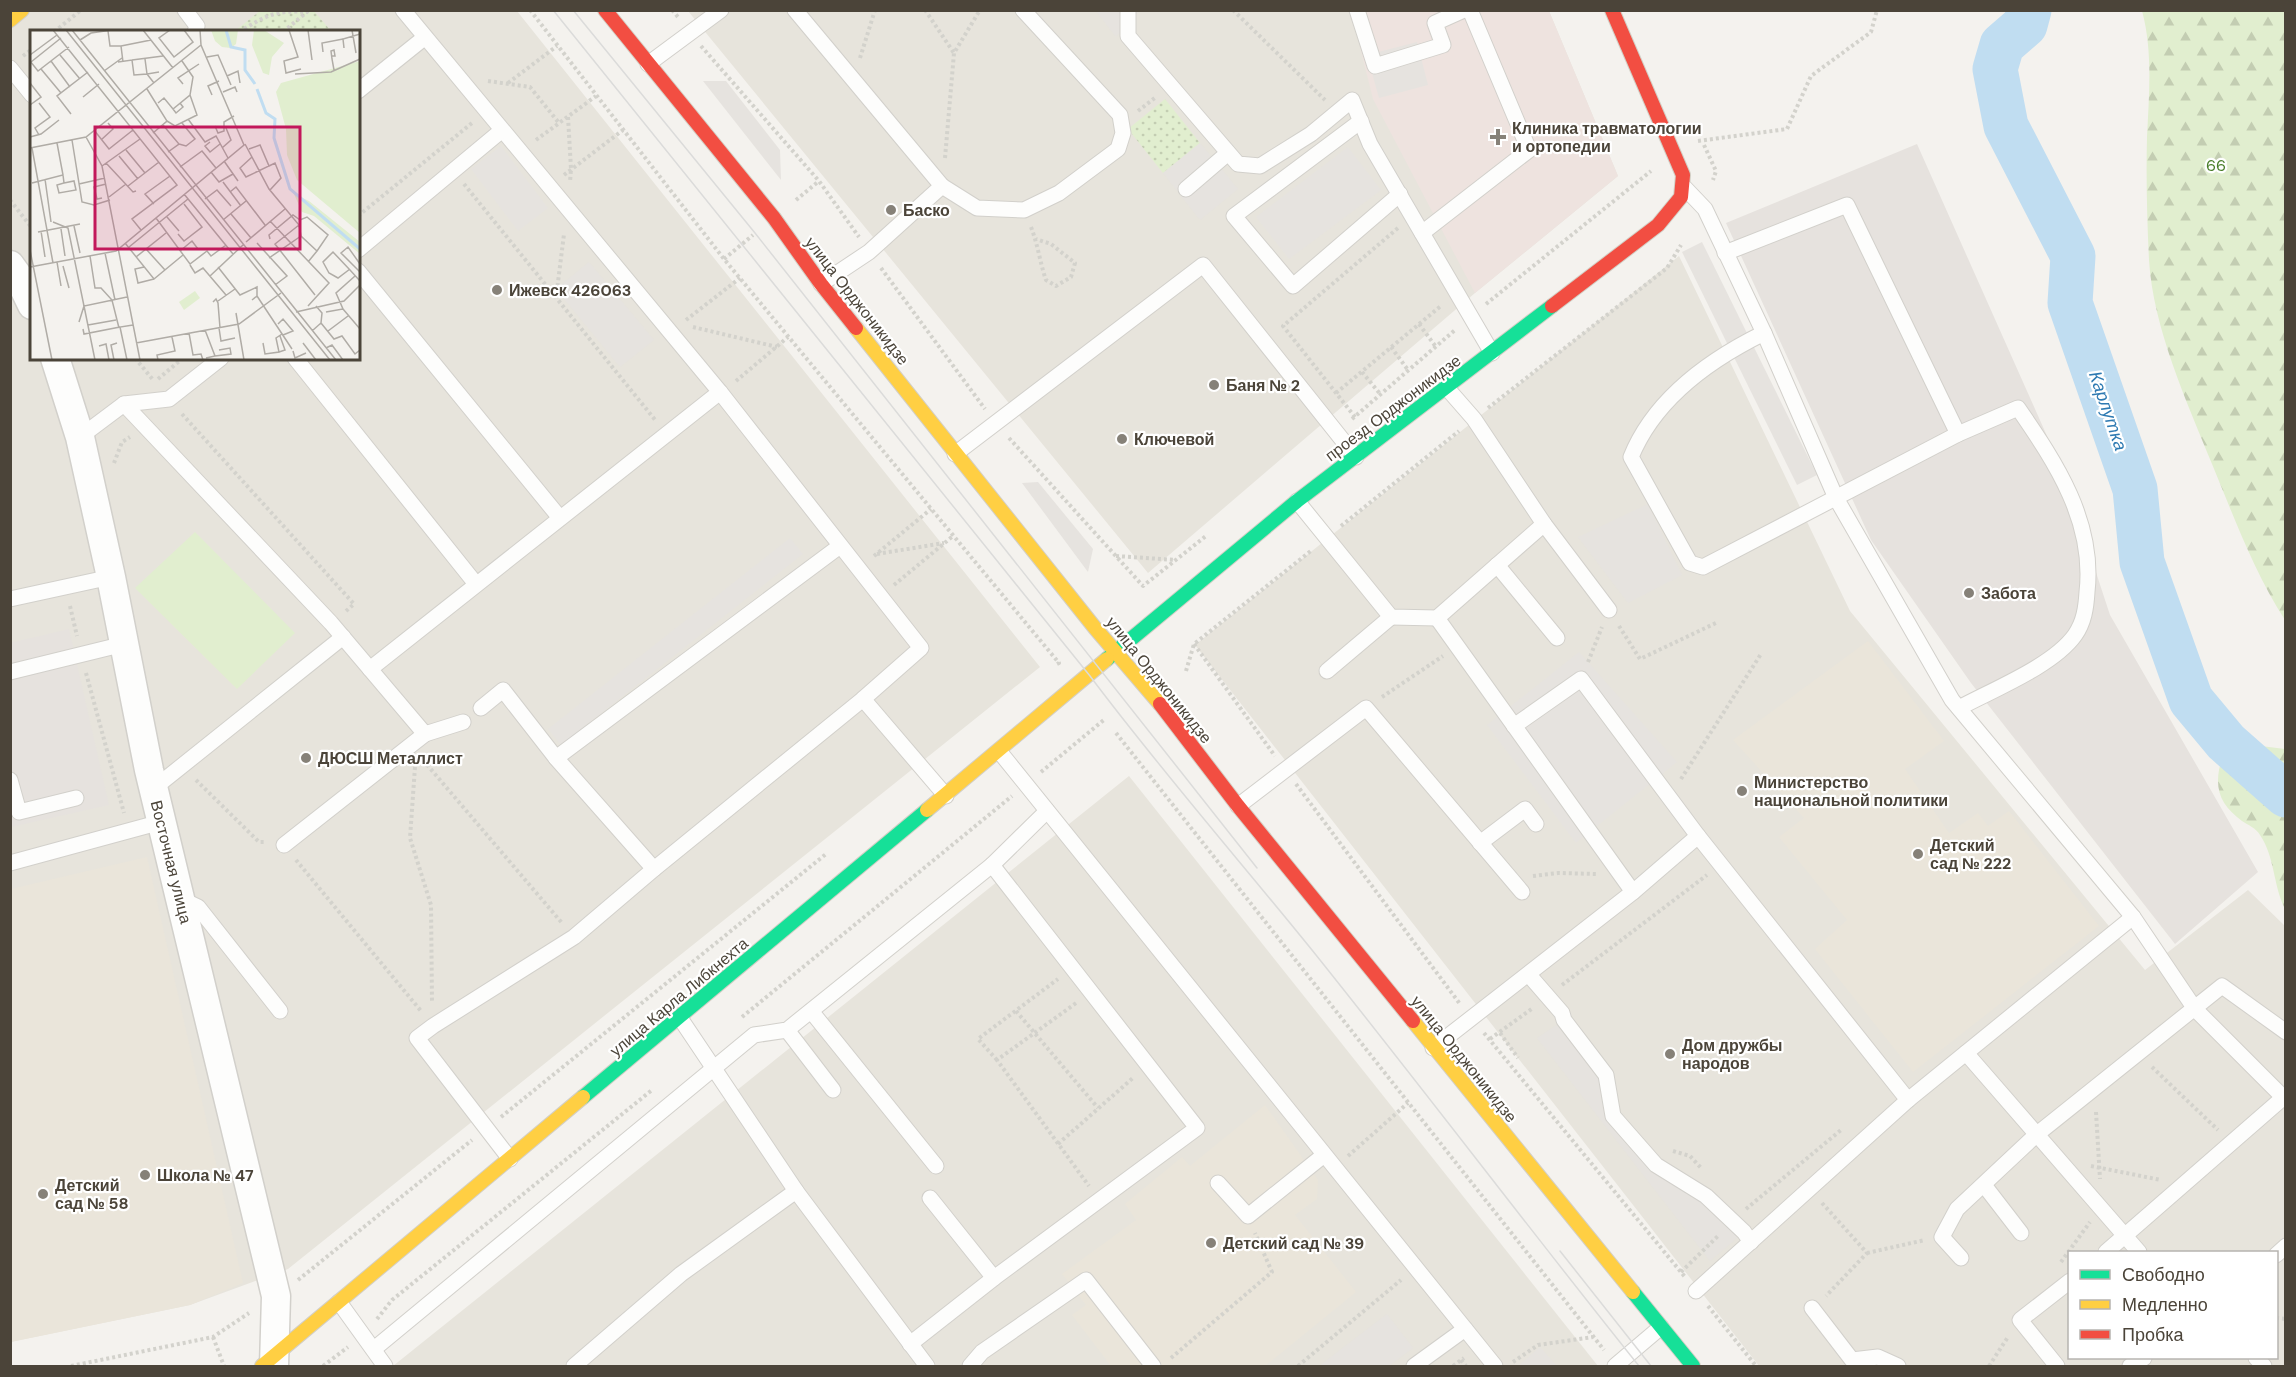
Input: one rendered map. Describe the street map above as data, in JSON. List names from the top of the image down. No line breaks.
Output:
{"streets":{"main road":["улица Орджоникидзе","проезд Орджоникидзе","улица Карла Либкнехта"],"street":["Восточная улица"]},"crossings":[["улица Орджоникидзе","проезд Орджоникидзе"],["улица Орджоникидзе","улица Карла Либкнехта"],["проезд Орджоникидзе","улица Карла Либкнехта"],["Восточная улица","улица Карла Либкнехта"]],"water":["Карлутка"],"parks":["66"],"places":{"health":["Клиника травматологии и ортопедии"],"other":["Баско","Ижевск 426063","Баня № 2","Ключевой","Забота","ДЮСШ Металлист","Министерство национальной политики","Детский сад № 222","Дом дружбы народов","Школа № 47","Детский сад № 58","Детский сад № 39"]},"legend":["Свободно","Медленно","Пробка"]}
